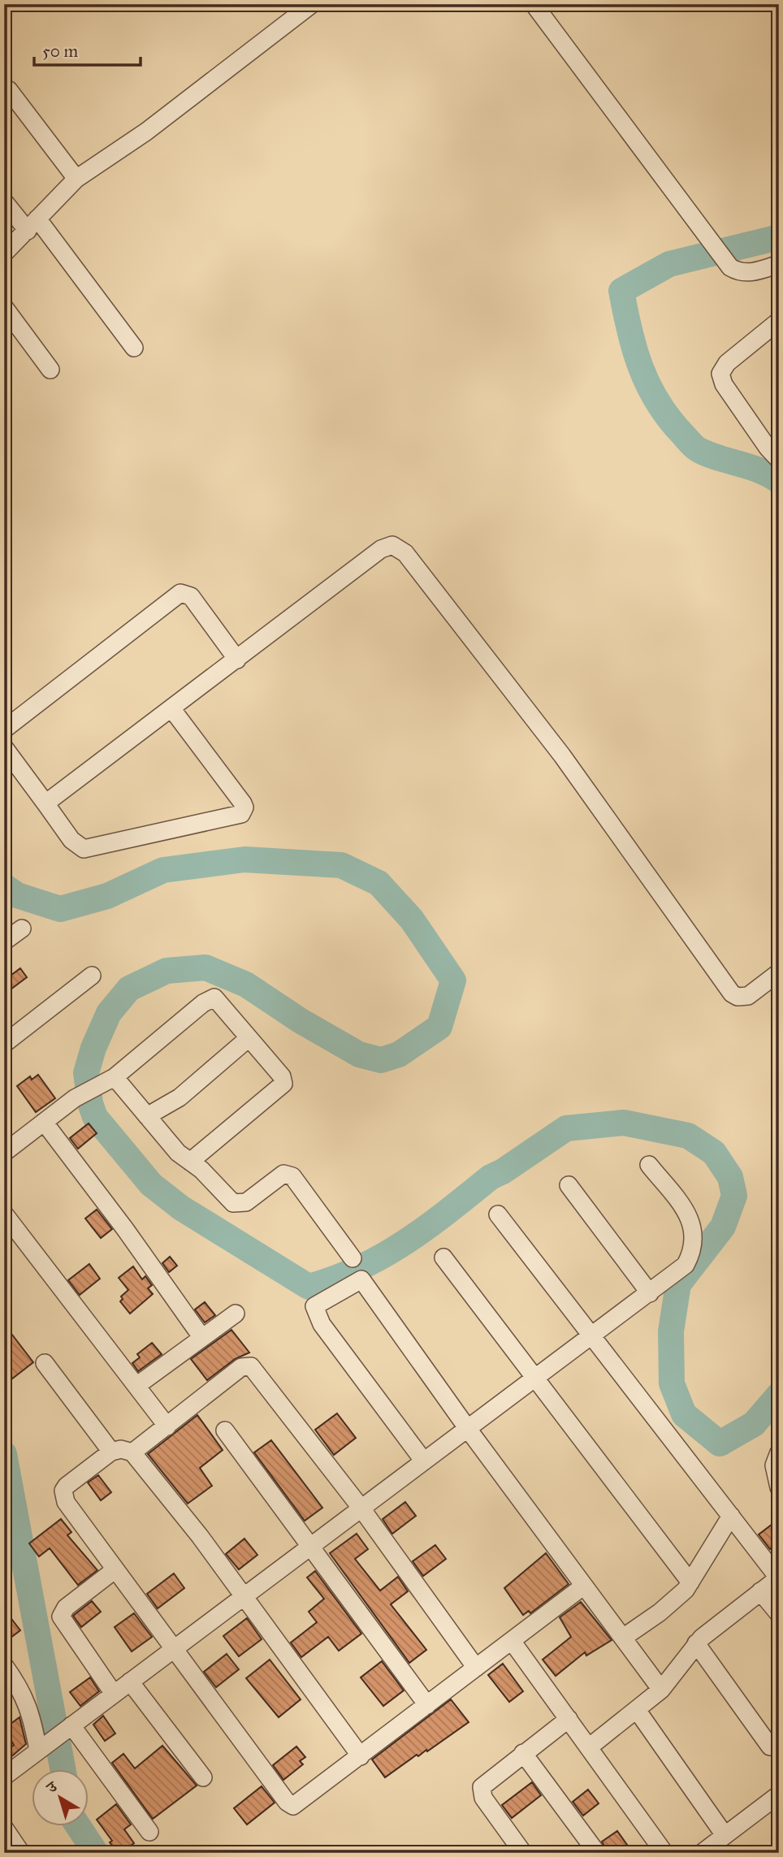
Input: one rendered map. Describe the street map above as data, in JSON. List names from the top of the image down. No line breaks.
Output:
{"scale_bar":"50 m","north":"top left"}
